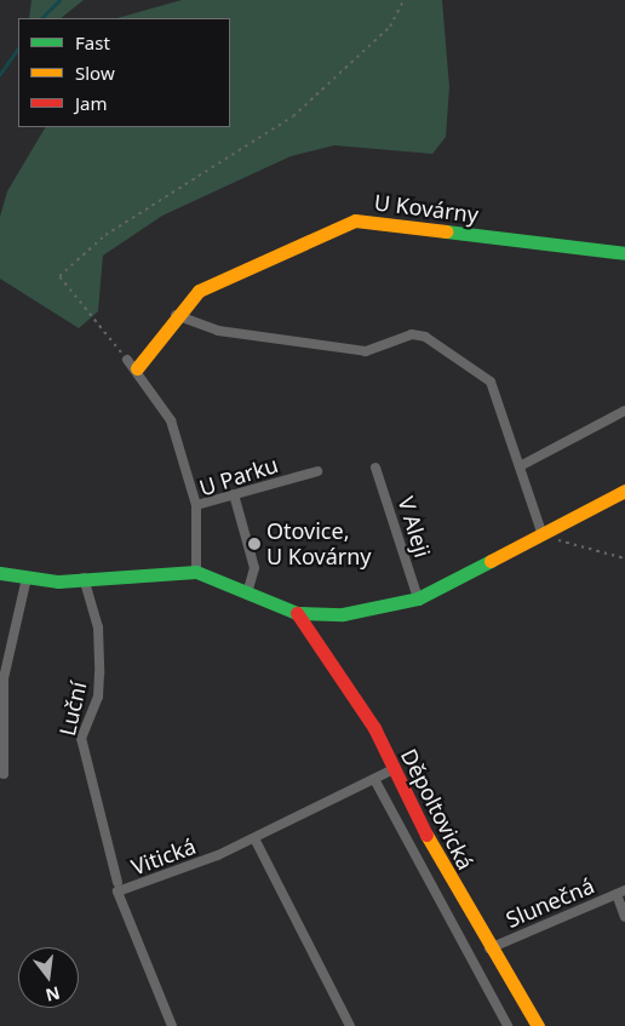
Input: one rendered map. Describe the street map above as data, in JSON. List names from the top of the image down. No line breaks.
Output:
{"streets":{"street":["U Kovárny","U Parku","V Aleji","Luční","Děpoltovická","Vitická","Slunečná"]},"crossings":[["U Parku","Děpoltovická"],["V Aleji","Děpoltovická"],["Luční","Děpoltovická"],["Děpoltovická","Vitická"],["Děpoltovická","Slunečná"]],"places":["Otovice, U Kovárny"],"legend":["Fast","Slow","Jam"],"north":"bottom"}
